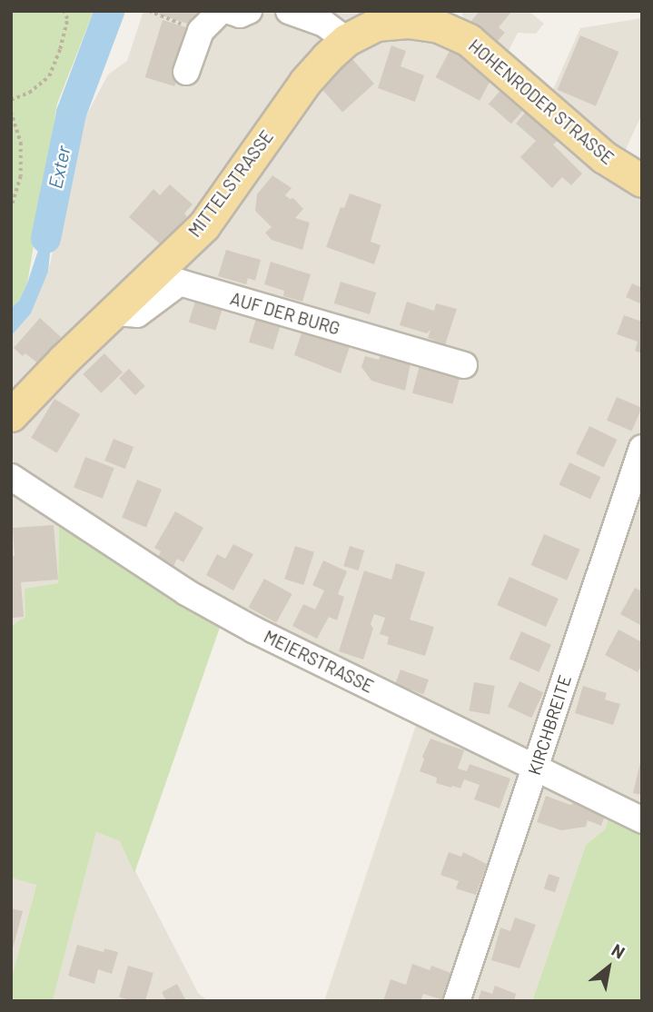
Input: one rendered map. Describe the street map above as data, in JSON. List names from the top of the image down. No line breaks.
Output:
{"streets":{"main road":["HOHENRODER STRASSE","MITTELSTRASSE"],"street":["AUF DER BURG","MEIERSTRASSE","KIRCHBREITE"]},"crossings":[["HOHENRODER STRASSE","MITTELSTRASSE"],["MITTELSTRASSE","AUF DER BURG"],["MEIERSTRASSE","KIRCHBREITE"]],"water":["Exter"],"north":"top right"}
